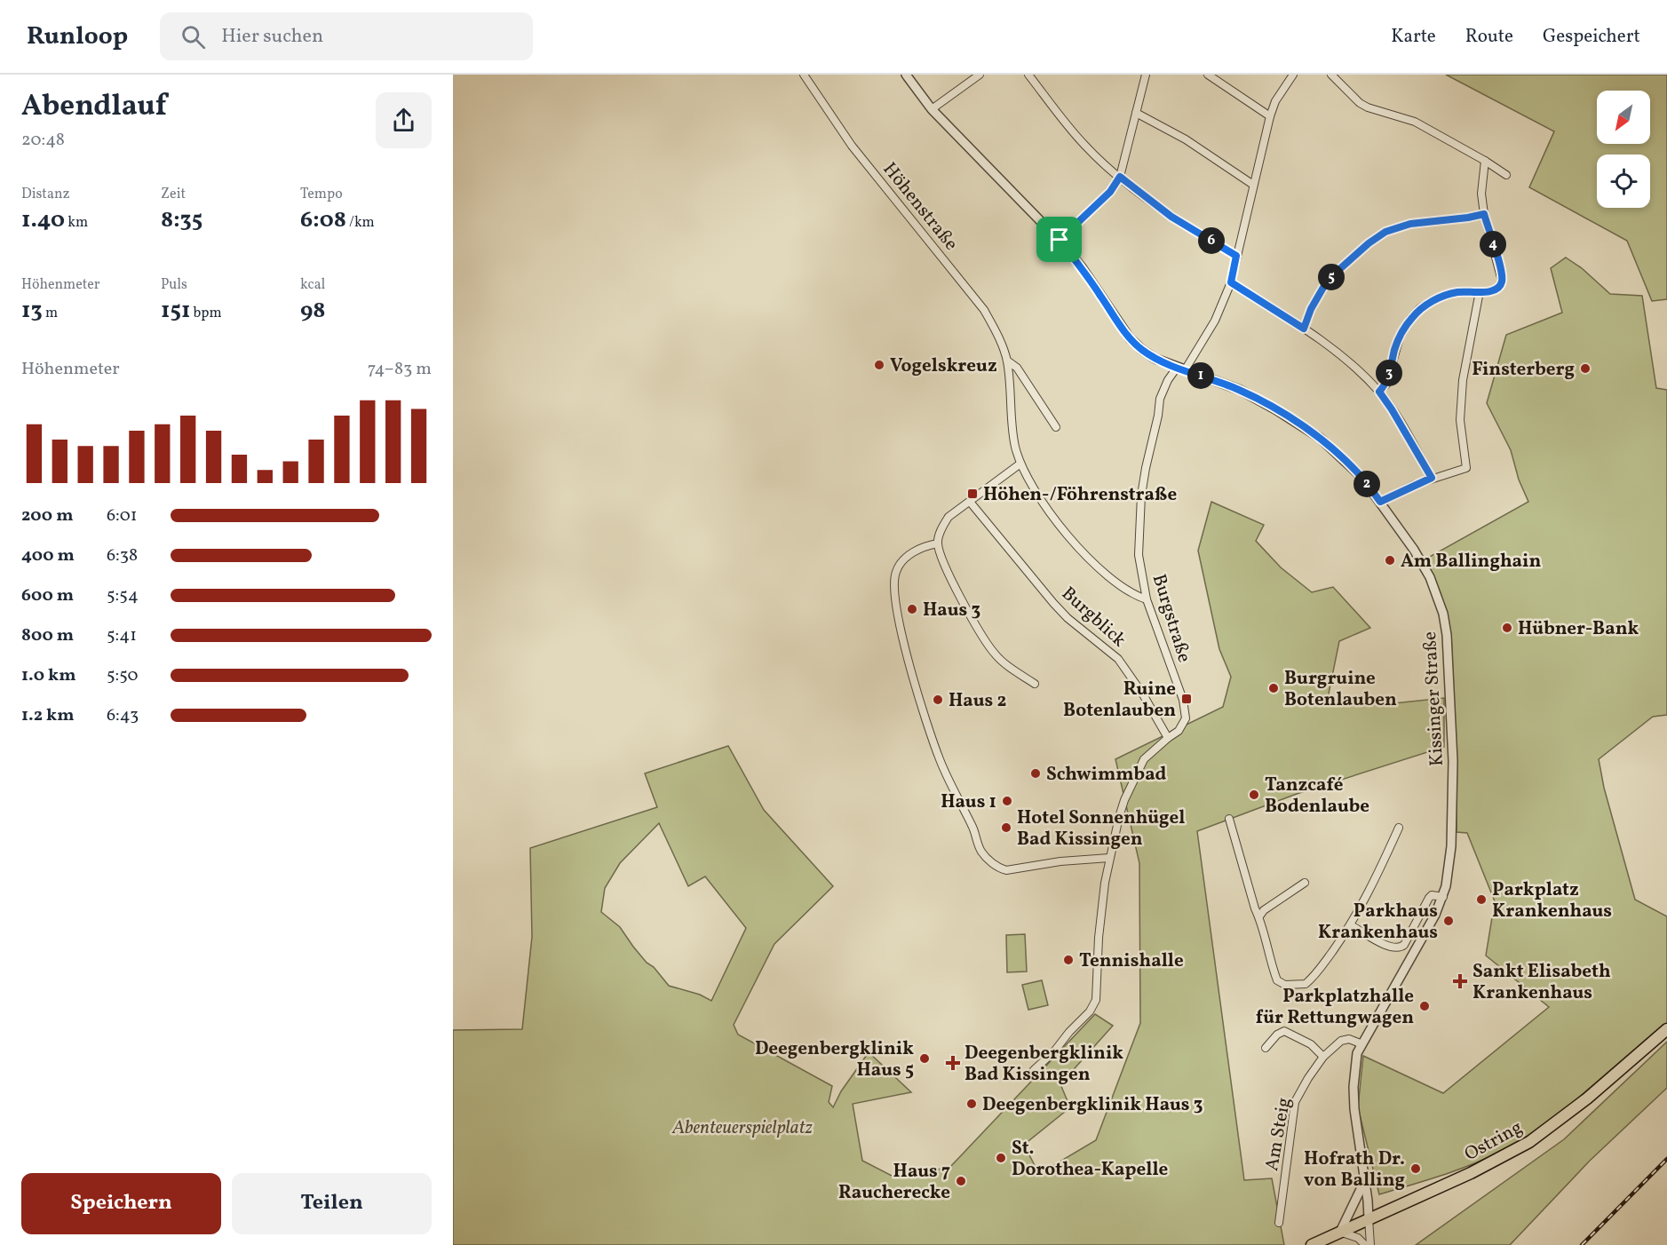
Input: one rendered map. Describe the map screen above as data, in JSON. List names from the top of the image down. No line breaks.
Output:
{"streets":{"main road":["Ostring"],"street":["Höhenstraße","Burgblick","Burgstraße","Kissinger Straße","Am Steig"]},"crossings":[["Höhenstraße","Burgstraße"],["Burgblick","Burgstraße"],["Burgstraße","Kissinger Straße"],["Kissinger Straße","Am Steig"],["Kissinger Straße","Ostring"]],"parks":["Abenteuerspielplatz"],"places":{"other":["Vogelskreuz","Finsterberg","Am Ballinghain","Haus 3","Hübner-Bank","Burgruine Botenlauben","Haus 2","Schwimmbad","Tanzcafé Bodenlaube","Haus 1","Hotel Sonnenhügel Bad Kissingen","Parkplatz Krankenhaus","Parkhaus Krankenhaus","Tennishalle","Parkplatzhalle für Rettungwagen","Deegenbergklinik Haus 5","Deegenbergklinik Haus 3","St. Dorothea-Kapelle","Hofrath Dr. von Balling","Haus 7 Raucherecke"],"transit":["Höhen-/Föhrenstraße","Ruine Botenlauben"],"health":["Sankt Elisabeth Krankenhaus","Deegenbergklinik Bad Kissingen"]},"north":"bottom left","page":{"header":"Runloop","search":"Hier suchen","nav":["Karte","Route","Gespeichert"],"heading":["Abendlauf","20:48"],"stats":[["Distanz","1.40 km"],["Zeit","8:35"],["Tempo","6:08 /km"],["Höhenmeter","13 m"],["Puls","151 bpm"],["kcal","98"]],"pins":["6","4","5","3","1","2"],"chart":["Höhenmeter","74–83 m"],"list":[{"name":"200 m","note":"6:01"},{"name":"400 m","note":"6:38"},{"name":"600 m","note":"5:54"},{"name":"800 m","note":"5:41"},{"name":"1.0 km","note":"5:50"},{"name":"1.2 km","note":"6:43"}],"buttons":["Speichern","Teilen"]}}
